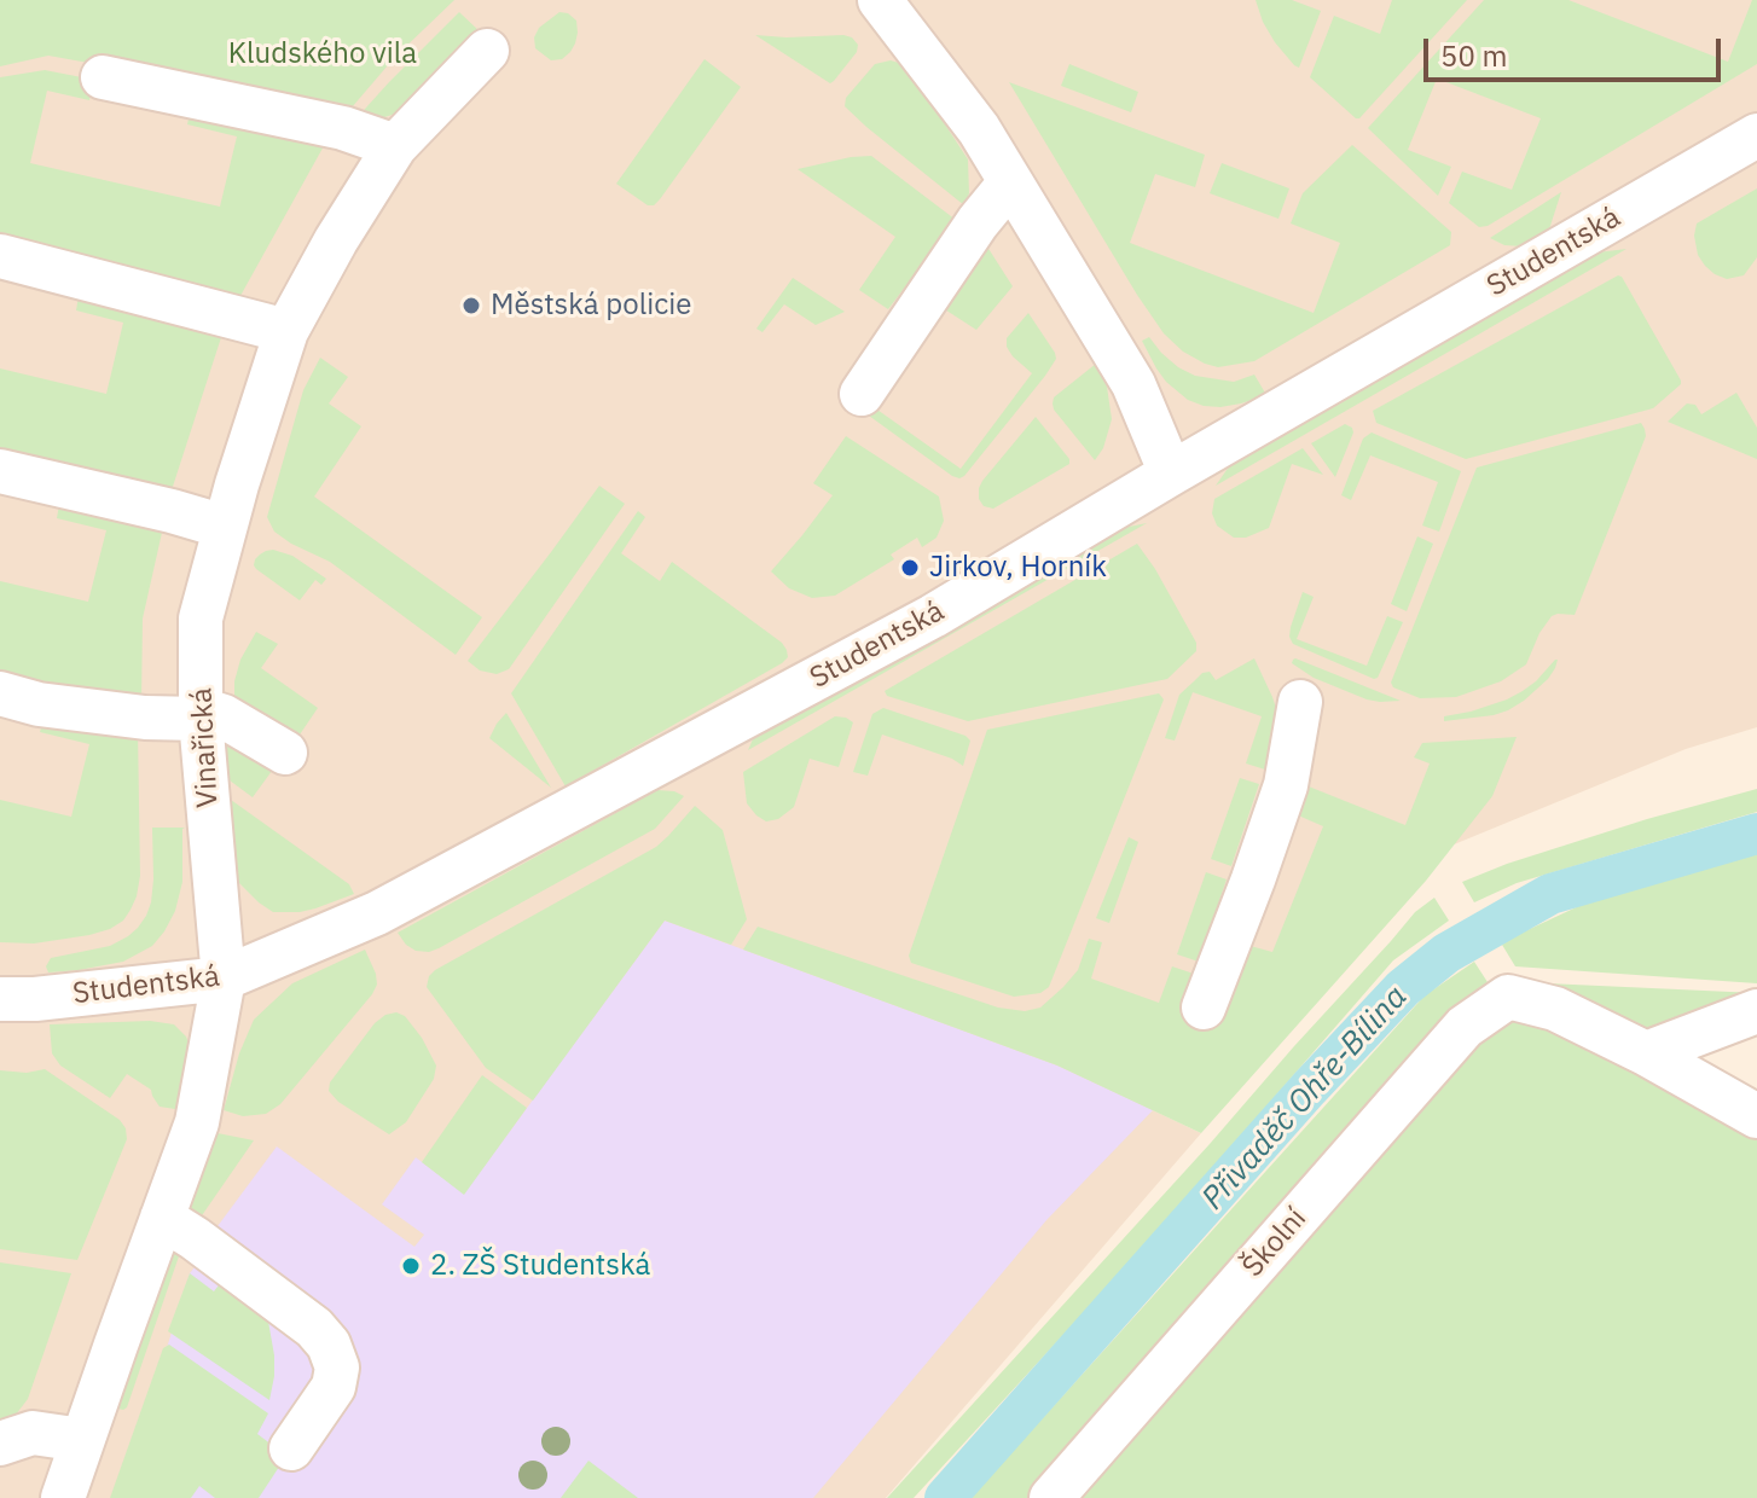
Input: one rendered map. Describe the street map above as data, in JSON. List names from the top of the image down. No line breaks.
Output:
{"streets":{"street":["Studentská","Vinařická","Školní"]},"crossings":[["Studentská","Vinařická"]],"water":["Přivaděč Ohře-Bílina"],"parks":["Kludského vila"],"places":["Městská policie","Jirkov, Horník","2. ZŠ Studentská"],"scale_bar":"50 m"}
